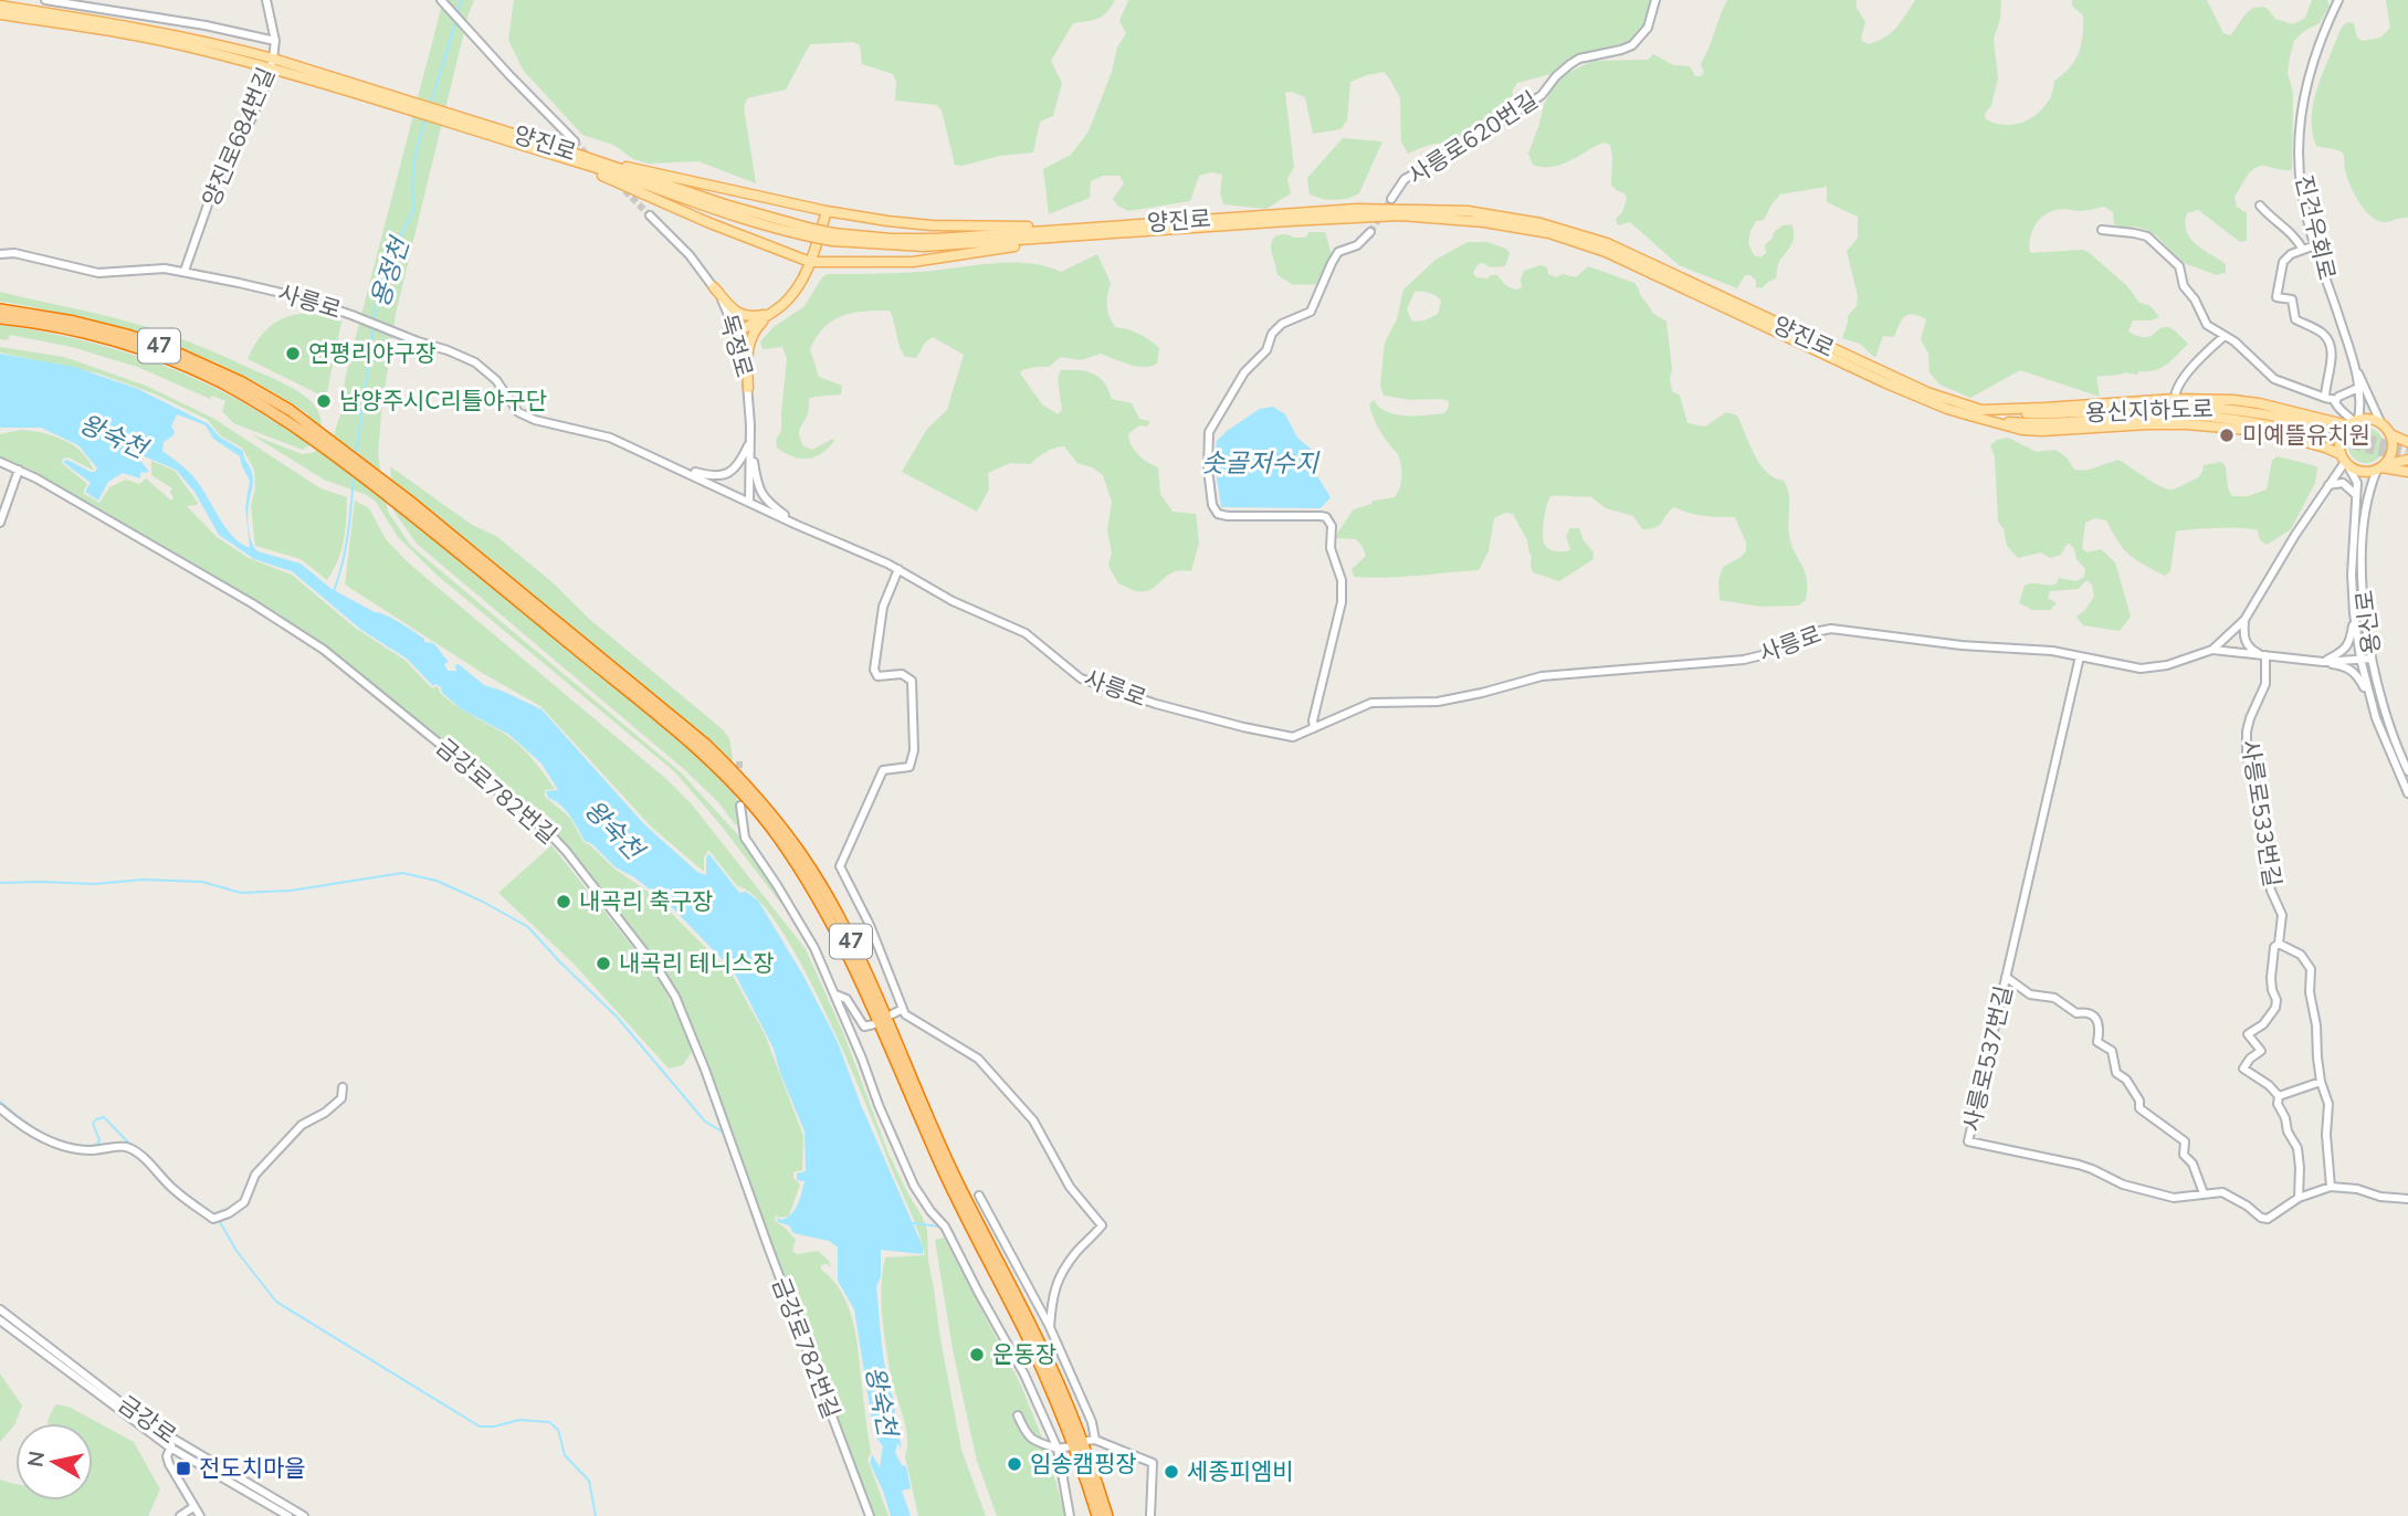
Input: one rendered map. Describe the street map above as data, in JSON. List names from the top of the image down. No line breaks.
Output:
{"streets":{"highway":["47"],"main road":["양진로","용신지하도로"],"street":["양진로684번길","사릉로620번길","진건우회로","사릉로","독정로","용신로","금강로782번길","사릉로533번길","사릉로537번길","금강로"]},"crossings":[["양진로684번길","양진로"],["양진로684번길","사릉로"],["양진로","진건우회로"],["양진로","용신지하도로"],["양진로","용신로"],["진건우회로","용신로"],["사릉로","독정로"],["사릉로","용신로"],["사릉로","사릉로533번길"],["사릉로","사릉로537번길"]],"water":["용정천","왕숙천","솟골저수지"],"places":{"other":["연평리야구장","남양주시C리틀야구단","미예뜰유치원","내곡리 축구장","내곡리 테니스장","운동장","임송캠핑장","세종피엠비"],"transit":["전도치마을"]},"north":"left"}
